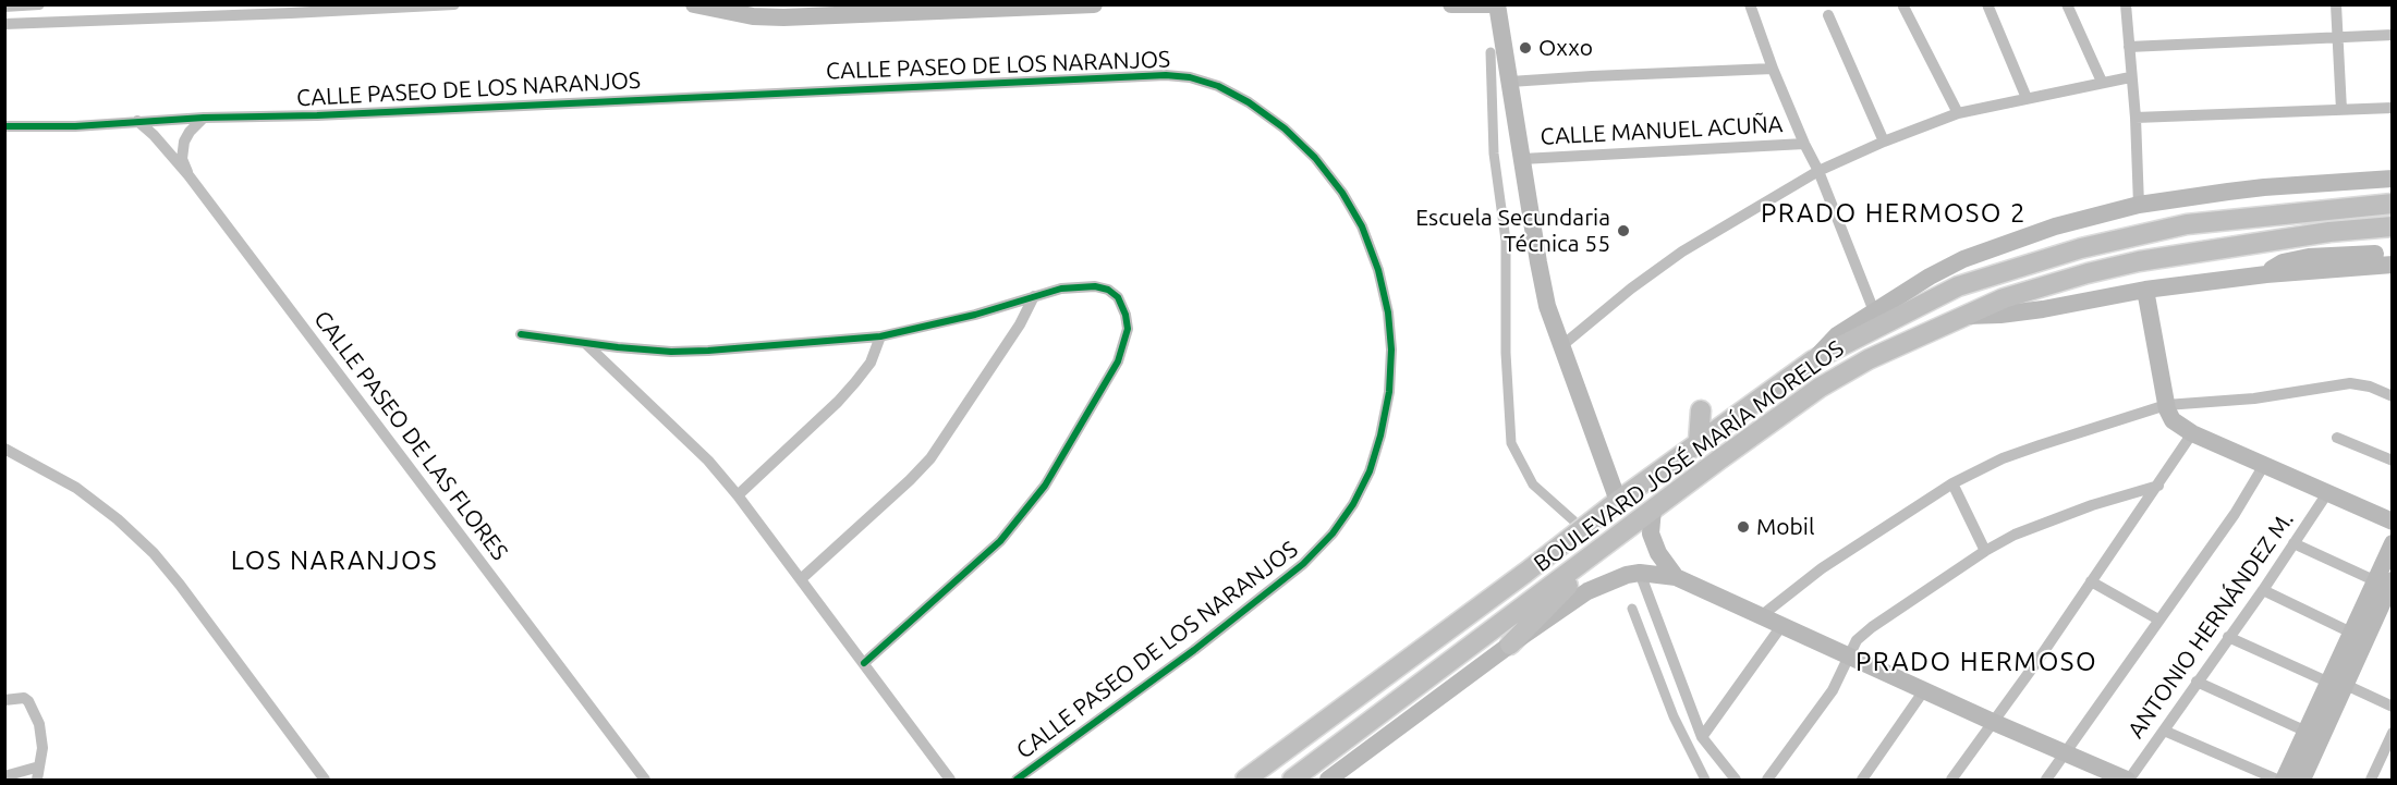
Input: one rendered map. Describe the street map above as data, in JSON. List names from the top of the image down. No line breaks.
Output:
{"streets":{"main road":["BOULEVARD JOSÉ MARÍA MORELOS"],"street":["CALLE PASEO DE LOS NARANJOS","CALLE MANUEL ACUÑA","CALLE PASEO DE LAS FLORES","ANTONIO HERNÁNDEZ M."]},"crossings":[["CALLE PASEO DE LOS NARANJOS","CALLE PASEO DE LAS FLORES"]],"districts":["PRADO HERMOSO 2","LOS NARANJOS","PRADO HERMOSO"],"places":["Oxxo","Escuela Secundaria Técnica 55","Mobil"]}
